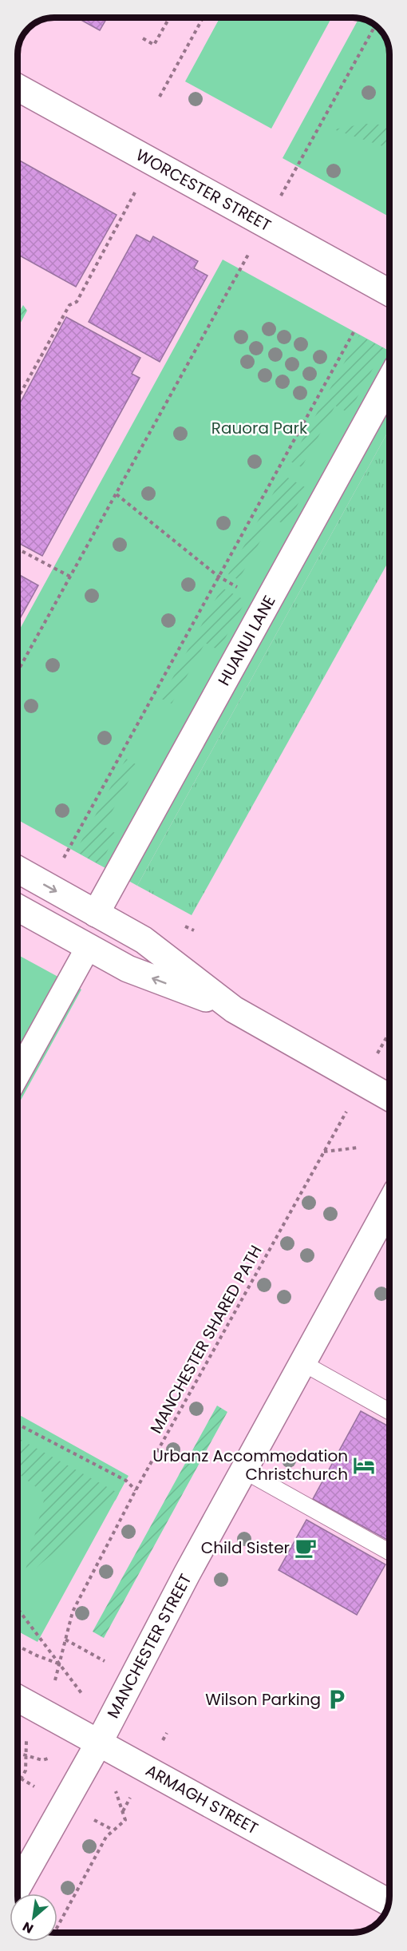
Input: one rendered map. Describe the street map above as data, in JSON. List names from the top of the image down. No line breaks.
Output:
{"streets":{"street":["WORCESTER STREET","HUANUI LANE","MANCHESTER STREET","ARMAGH STREET"],"path":["MANCHESTER SHARED PATH"]},"crossings":[["MANCHESTER STREET","ARMAGH STREET"]],"parks":["Rauora Park"],"places":{"hotel":["Urbanz Accommodation Christchurch"],"cafe":["Child Sister"],"parking":["Wilson Parking"]},"north":"bottom left"}
